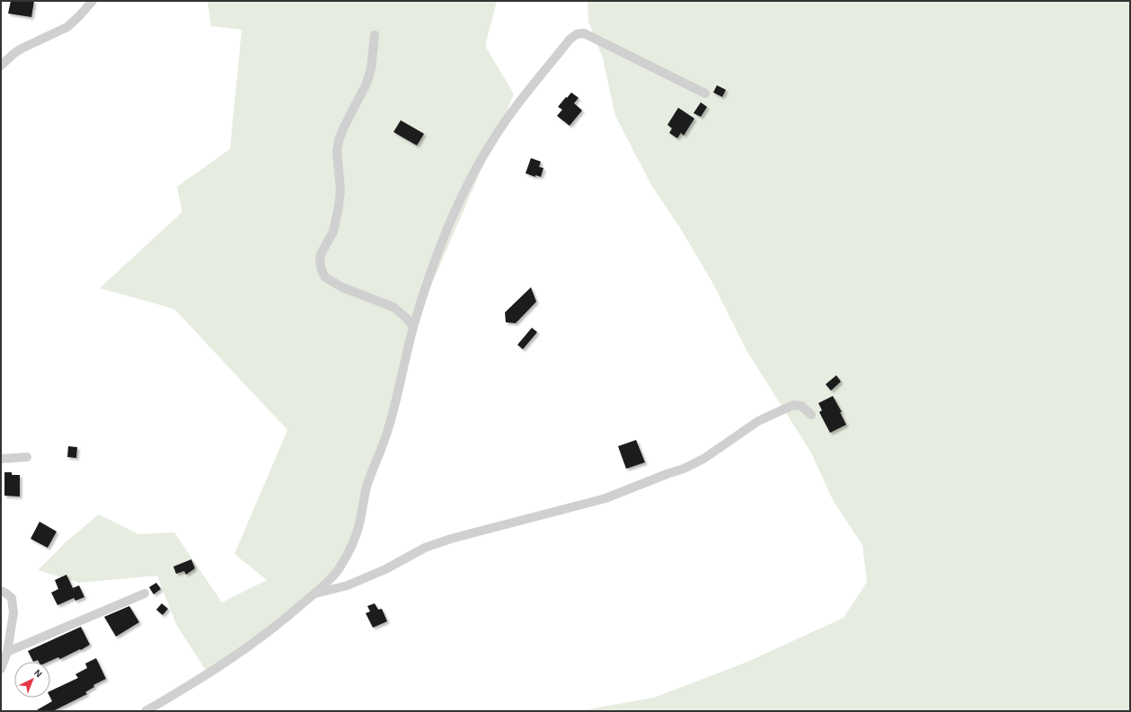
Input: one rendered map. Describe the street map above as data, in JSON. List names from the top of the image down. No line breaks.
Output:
{"north":"top right"}
